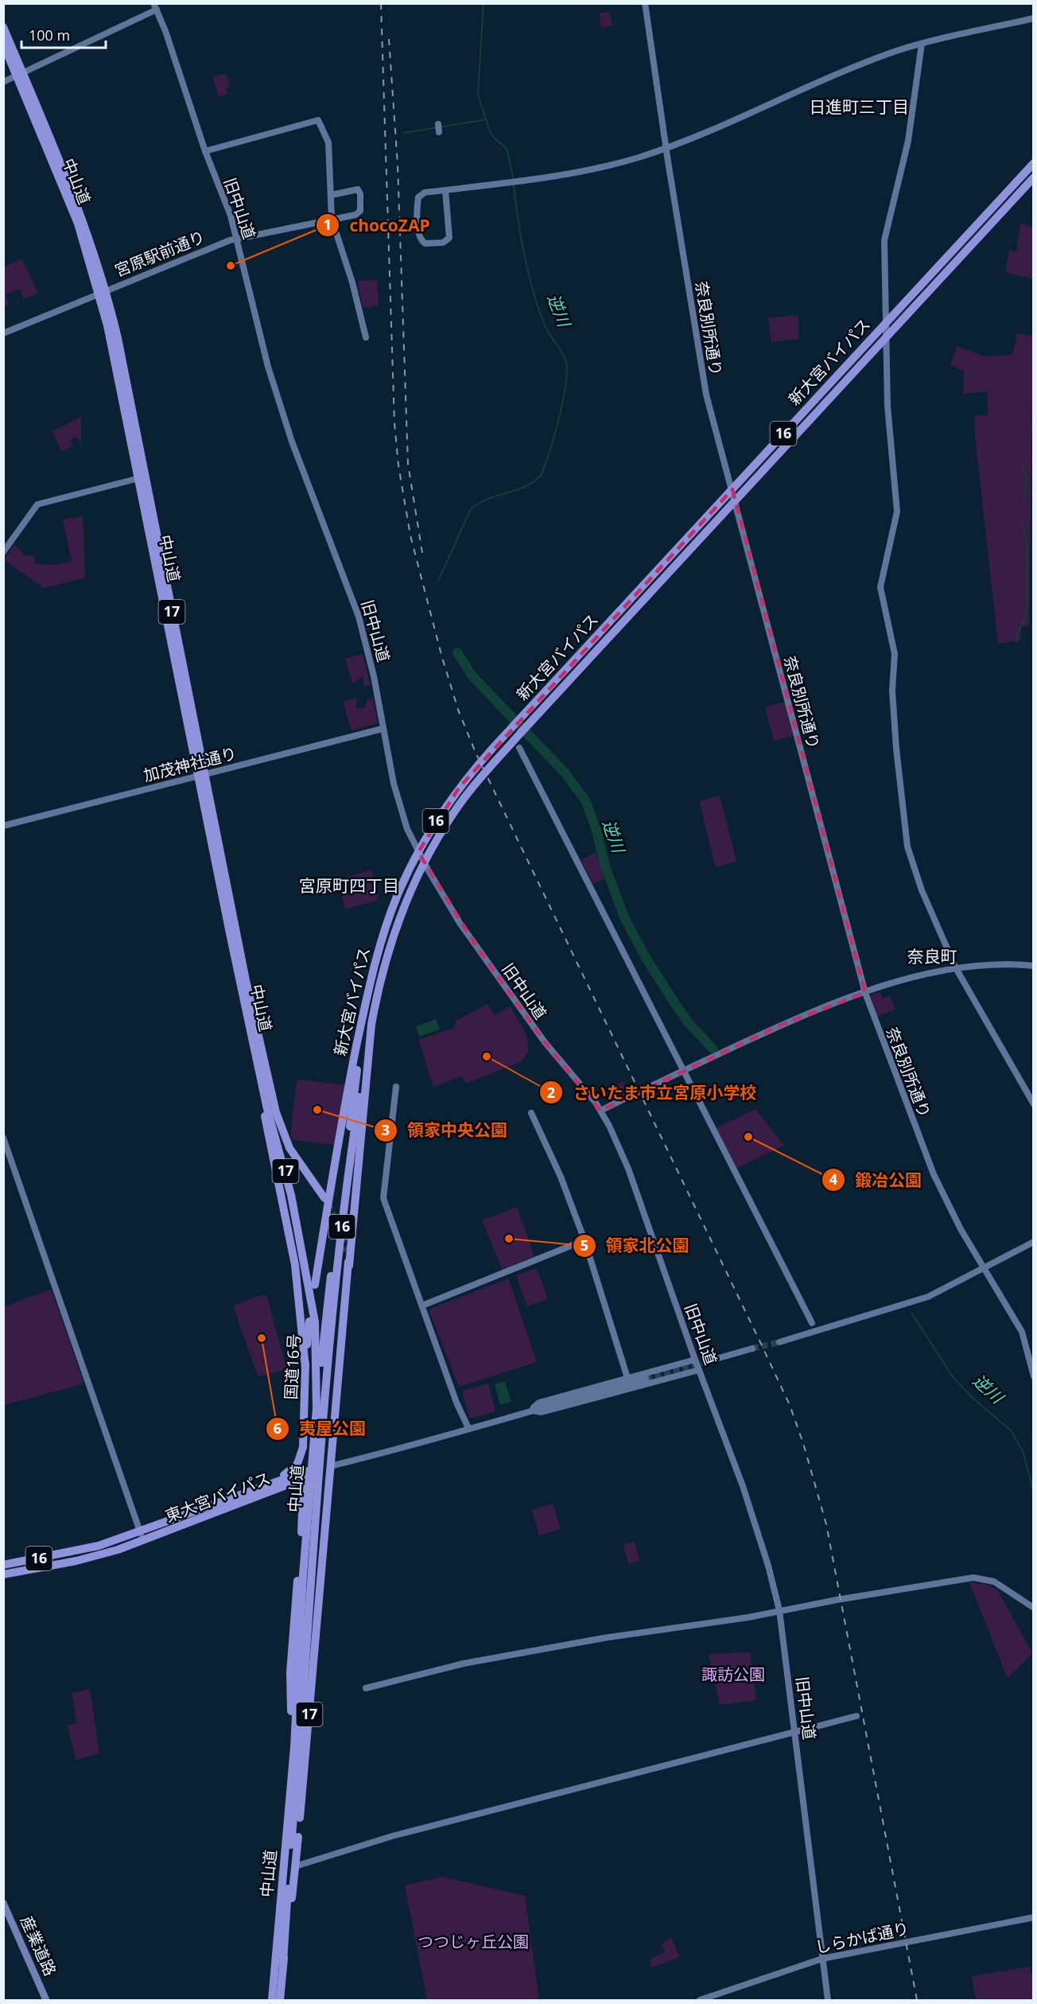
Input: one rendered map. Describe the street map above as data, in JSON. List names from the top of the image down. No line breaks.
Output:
{"streets":{"highway":["中山道","新大宮バイパス","16","17","国道16号","東大宮バイパス"],"main road":["産業道路"],"street":["旧中山道","宮原駅前通り","奈良別所通り","加茂神社通り","しらかば通り"]},"crossings":[["中山道","宮原駅前通り"],["中山道","新大宮バイパス"],["中山道","16"],["中山道","17"],["中山道","加茂神社通り"],["中山道","東大宮バイパス"],["旧中山道","宮原駅前通り"],["旧中山道","加茂神社通り"],["旧中山道","しらかば通り"],["奈良別所通り","新大宮バイパス"],["新大宮バイパス","16"],["国道16号","東大宮バイパス"]],"districts":["日進町三丁目","宮原町四丁目","奈良町"],"water":["逆川"],"parks":["諏訪公園","つつじヶ丘公園"],"places":["chocoZAP","さいたま市立宮原小学校","領家中央公園","鍛冶公園","領家北公園","夷屋公園"],"scale_bar":"100 m"}
